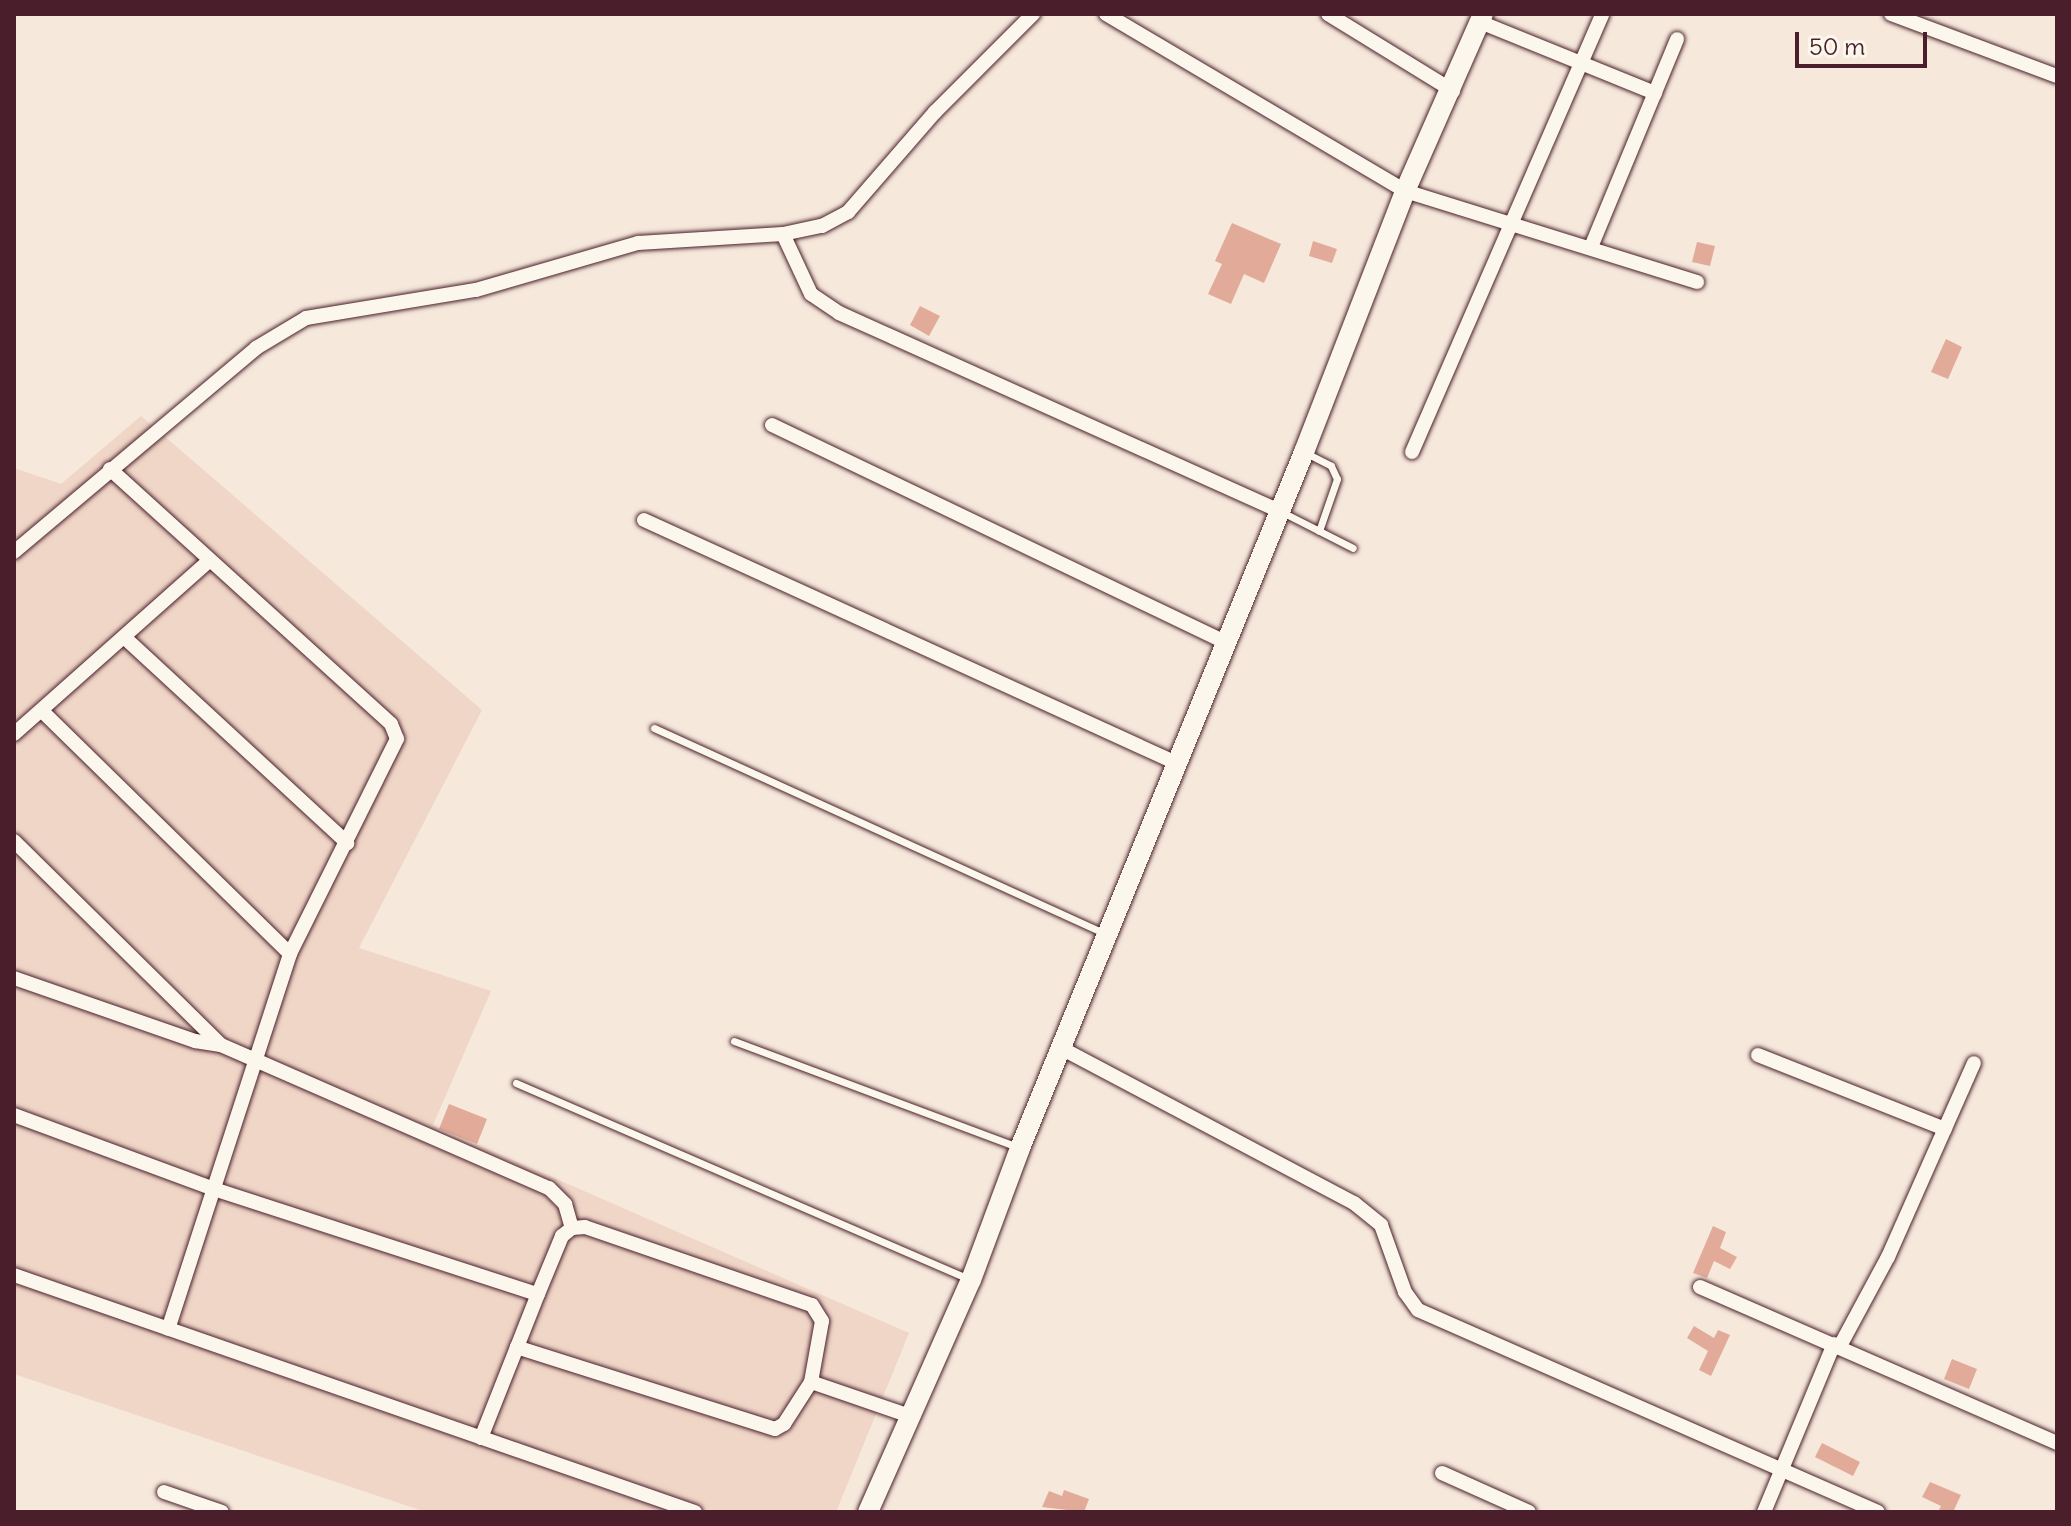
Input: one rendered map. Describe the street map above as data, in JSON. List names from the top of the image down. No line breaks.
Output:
{"scale_bar":"50 m"}
